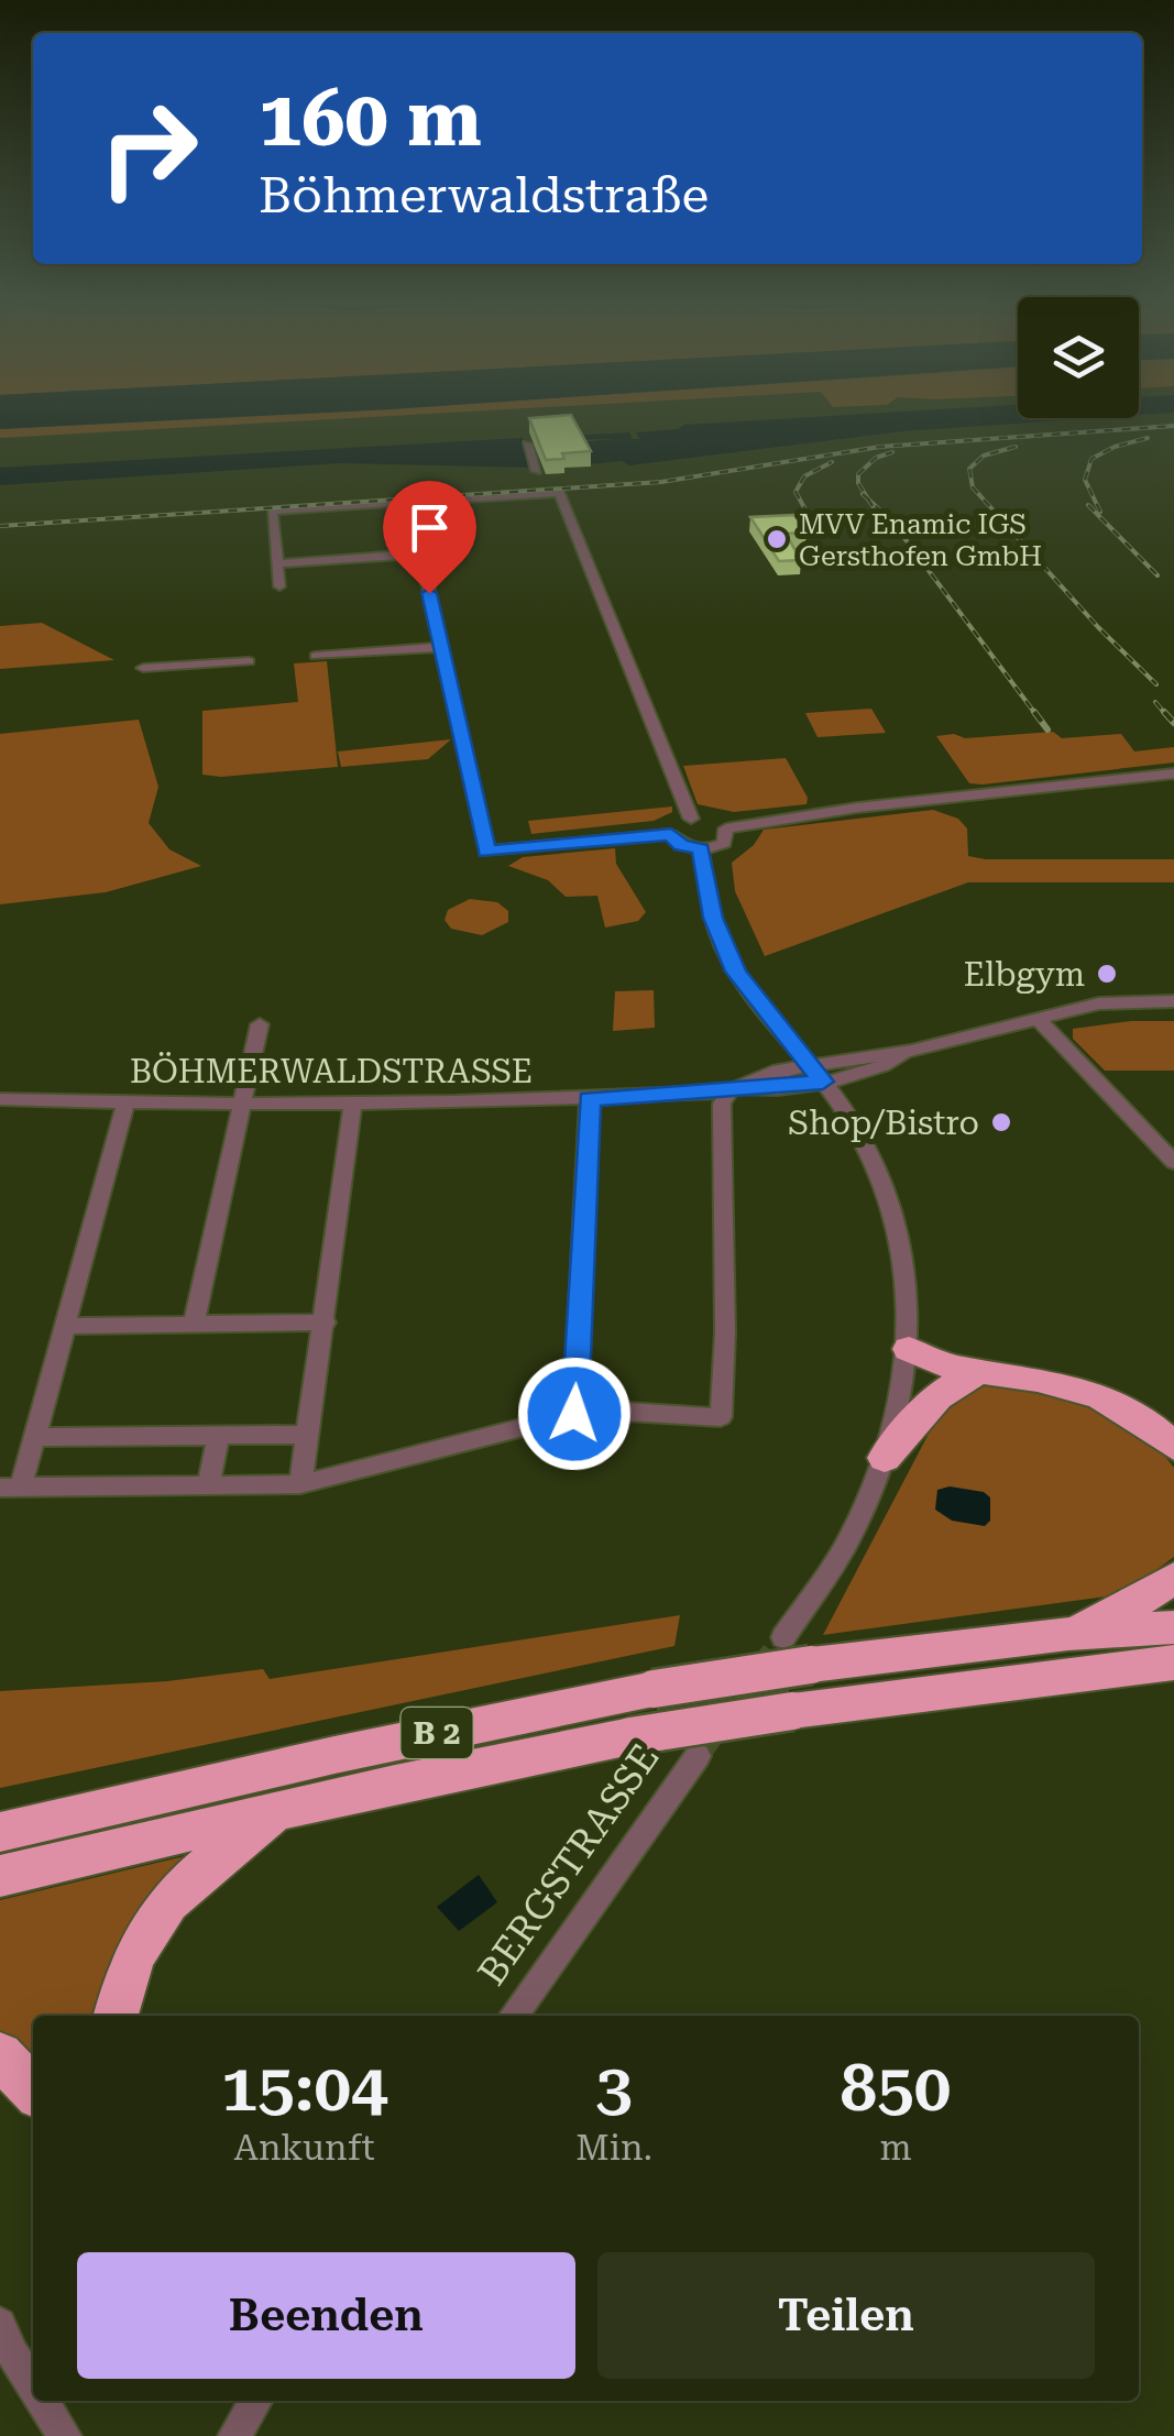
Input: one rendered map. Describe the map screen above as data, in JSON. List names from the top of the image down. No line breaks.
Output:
{"streets":{"highway":["B 2"],"street":["BÖHMERWALDSTRASSE","BERGSTRASSE"]},"places":["MVV Enamic IGS Gersthofen GmbH","Elbgym","Shop/Bistro"],"page":{"turn":["160 m","Böhmerwaldstraße"],"eta":["15:04","Ankunft","3","Min.","850","m"],"buttons":["Beenden","Teilen"]}}
